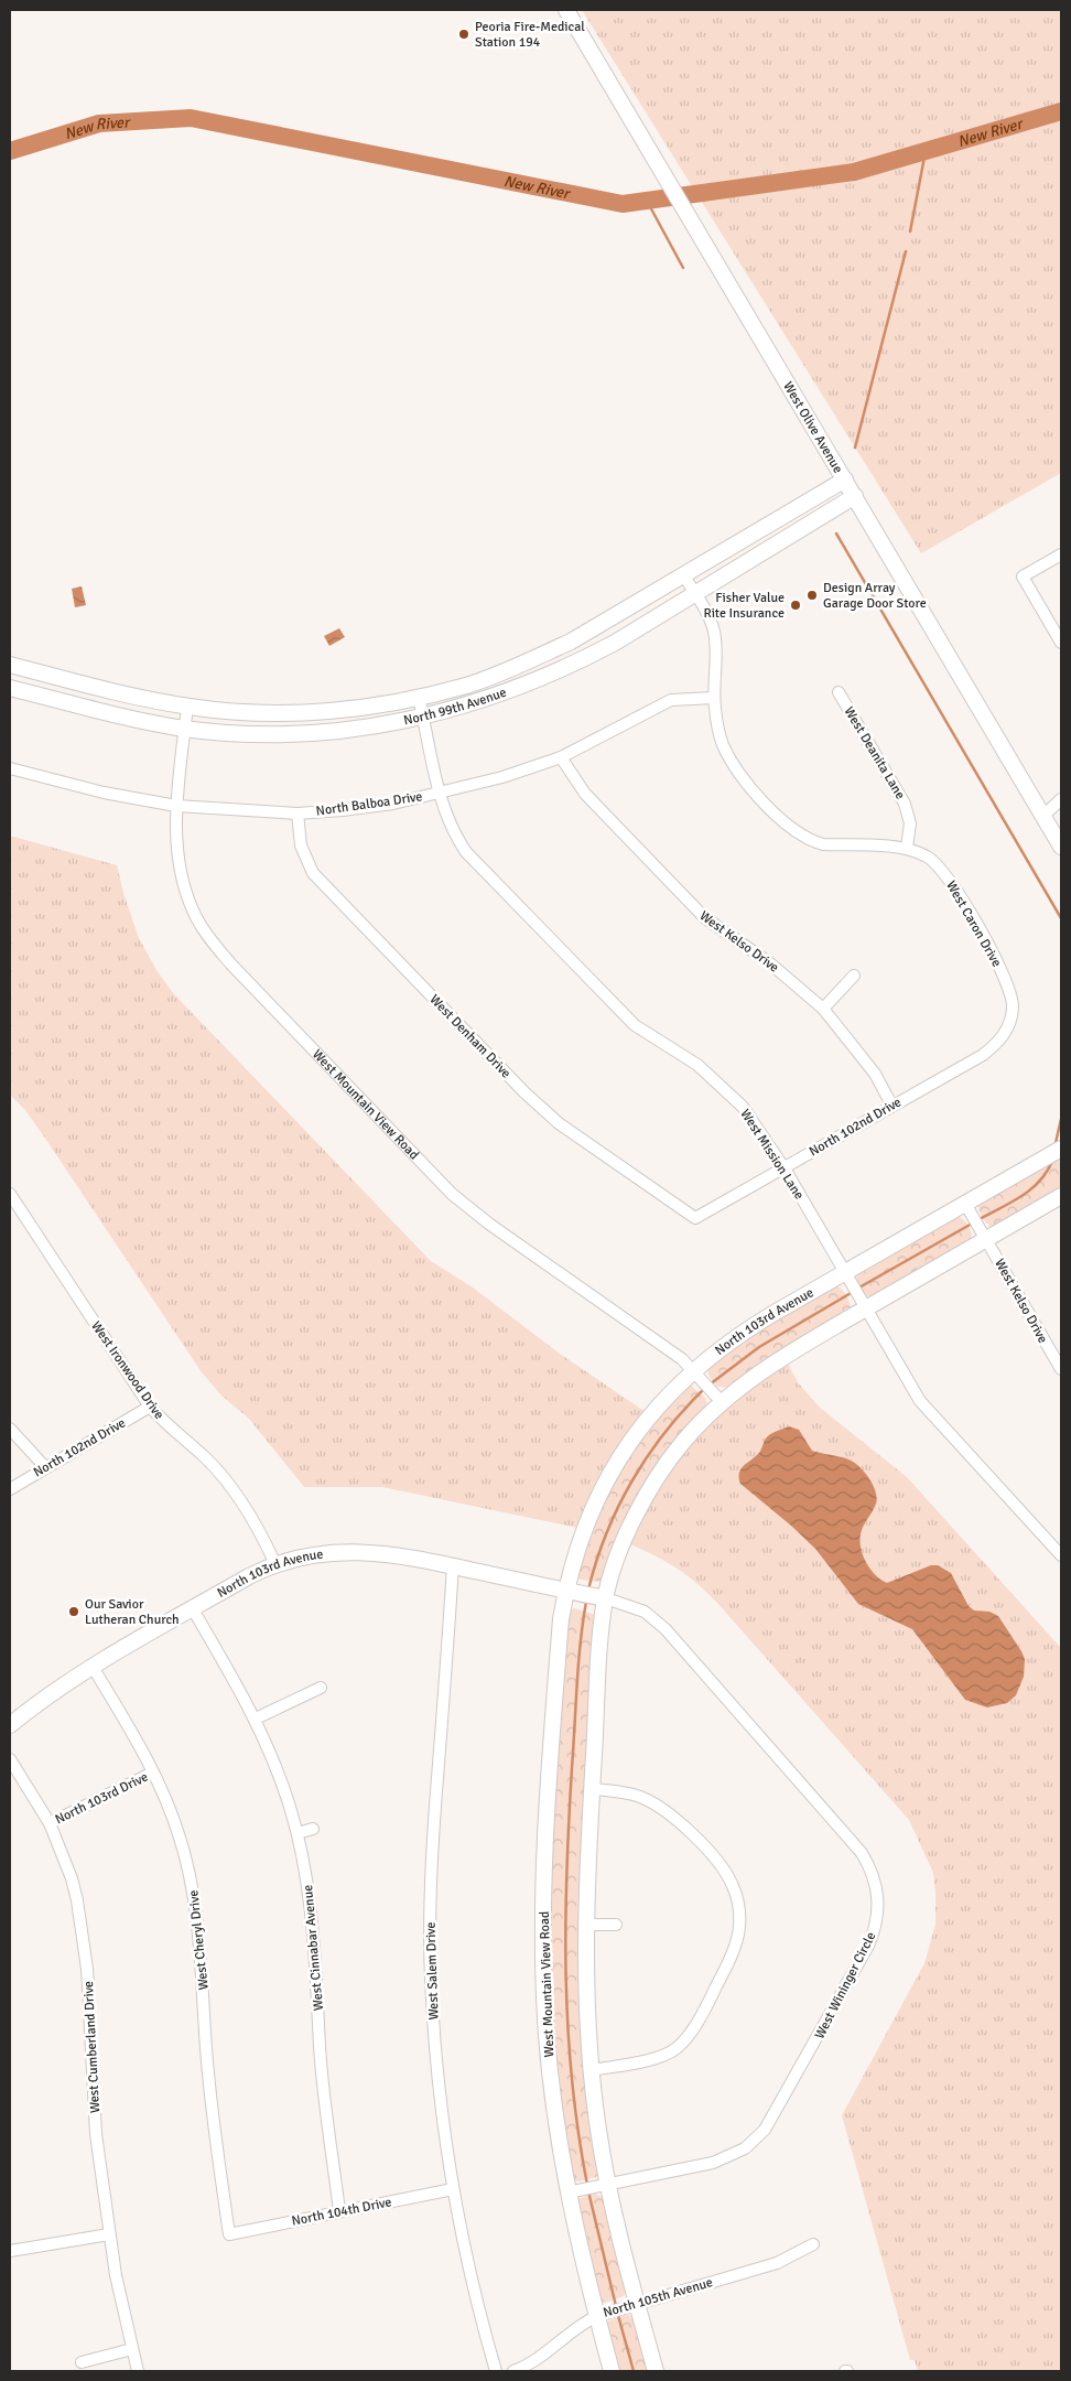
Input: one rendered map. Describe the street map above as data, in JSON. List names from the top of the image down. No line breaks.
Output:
{"streets":{"street":["West Olive Avenue","North 99th Avenue","West Deanita Lane","North Balboa Drive","West Caron Drive","West Kelso Drive","West Denham Drive","West Mountain View Road","North 102nd Drive","West Mission Lane","North 103rd Avenue","West Ironwood Drive","North 103rd Drive","West Cheryl Drive","West Cinnabar Avenue","West Salem Drive","West Wininger Circle","West Cumberland Drive","North 104th Drive","North 105th Avenue"]},"crossings":[["West Olive Avenue","North 99th Avenue"],["North 99th Avenue","West Caron Drive"],["North 99th Avenue","West Mountain View Road"],["North 99th Avenue","West Mission Lane"],["West Deanita Lane","West Caron Drive"],["North Balboa Drive","West Caron Drive"],["North Balboa Drive","West Kelso Drive"],["North Balboa Drive","West Denham Drive"],["North Balboa Drive","West Mountain View Road"],["North Balboa Drive","West Mission Lane"],["West Caron Drive","North 102nd Drive"],["West Kelso Drive","North 102nd Drive"],["West Kelso Drive","North 103rd Avenue"],["West Denham Drive","North 102nd Drive"],["West Mountain View Road","North 103rd Avenue"],["West Mountain View Road","West Wininger Circle"],["West Mountain View Road","North 105th Avenue"],["North 102nd Drive","West Mission Lane"],["North 102nd Drive","West Ironwood Drive"],["West Mission Lane","North 103rd Avenue"],["North 103rd Avenue","West Ironwood Drive"],["North 103rd Avenue","West Cheryl Drive"],["North 103rd Avenue","West Cinnabar Avenue"],["North 103rd Avenue","West Salem Drive"],["North 103rd Avenue","West Wininger Circle"],["North 103rd Drive","West Cheryl Drive"],["North 103rd Drive","West Cumberland Drive"],["West Cheryl Drive","North 104th Drive"],["West Cinnabar Avenue","North 104th Drive"],["West Salem Drive","North 104th Drive"]],"water":["New River"],"places":["Peoria Fire-Medical Station 194","Design Array Garage Door Store","Fisher Value Rite Insurance","Our Savior Lutheran Church"]}
